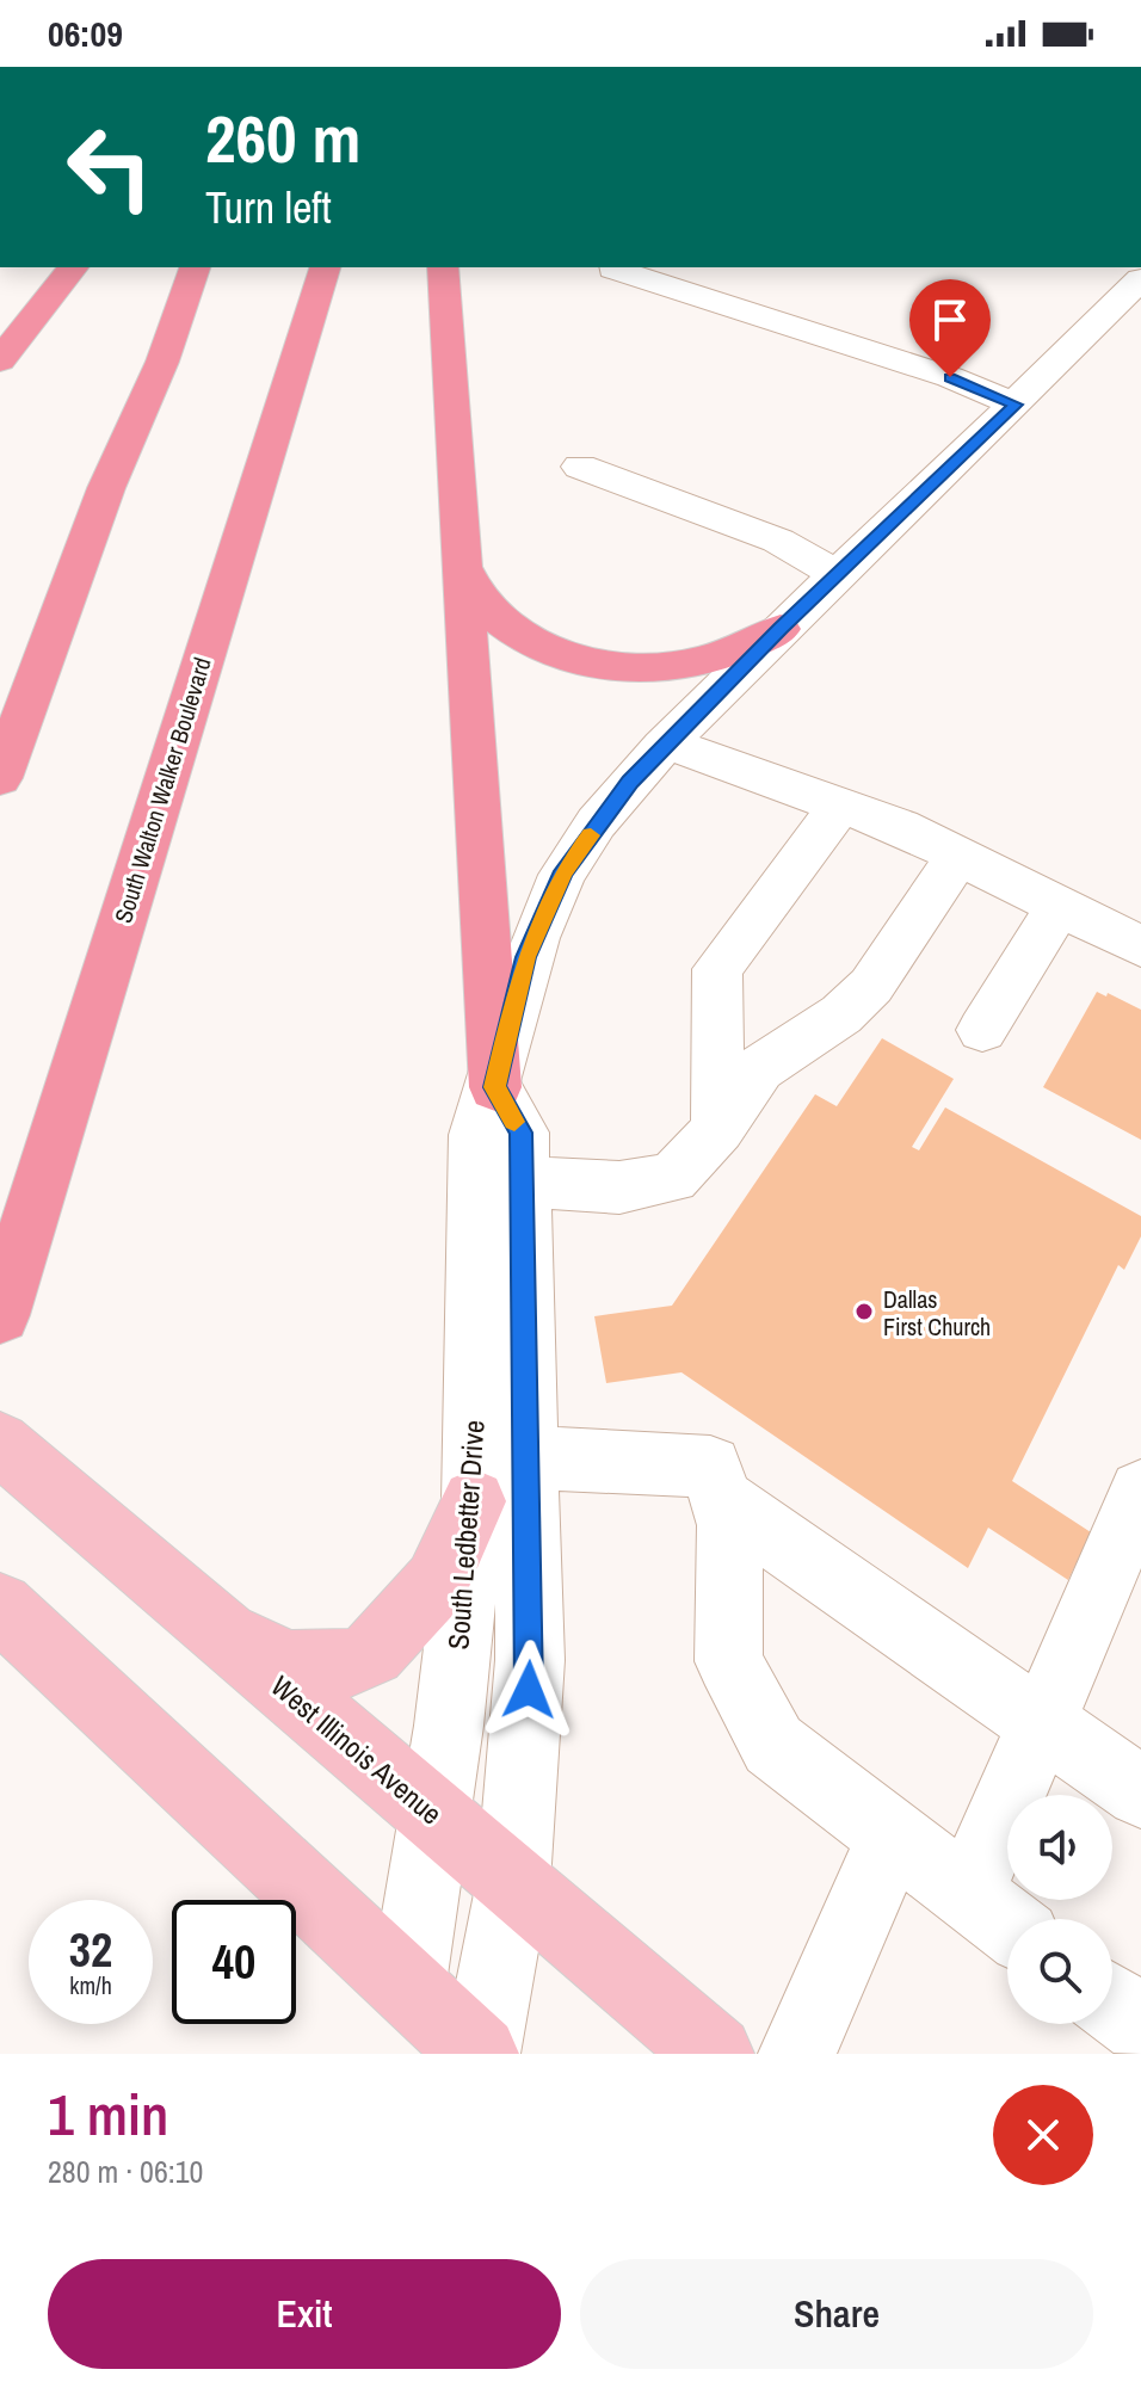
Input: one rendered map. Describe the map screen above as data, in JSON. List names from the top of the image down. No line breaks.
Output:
{"streets":{"highway":["South Walton Walker Boulevard"],"main road":["West Illinois Avenue"],"street":["South Ledbetter Drive"]},"crossings":[["South Ledbetter Drive","West Illinois Avenue"]],"places":["Dallas First Church"],"page":{"status":"06:09","turn":["260 m","Turn left"],"speed":"32 km/h","limit":"40","heading":["1 min","280 m · 06:10"],"buttons":["Exit","Share"]}}
